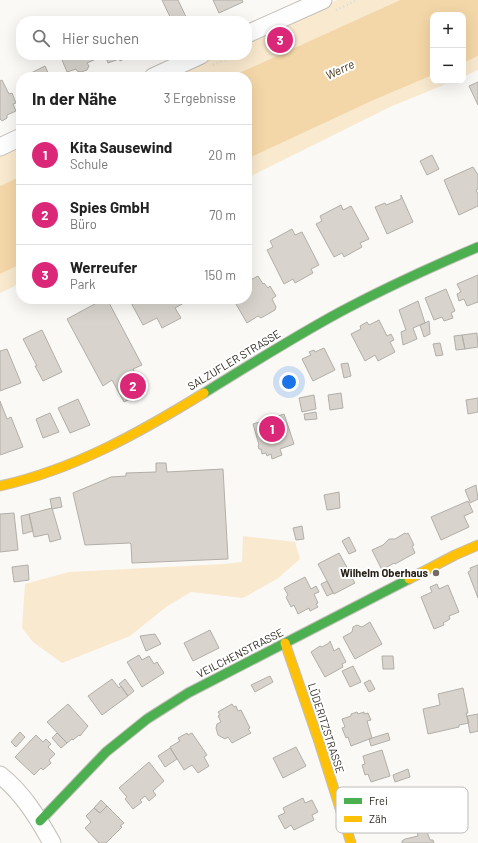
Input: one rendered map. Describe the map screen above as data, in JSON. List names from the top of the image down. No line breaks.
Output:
{"streets":{"street":["SALZUFLER STRASSE","VEILCHENSTRASSE","LÜDERITZSTRASSE"]},"crossings":[["VEILCHENSTRASSE","LÜDERITZSTRASSE"]],"water":["Werre"],"places":["Wilhelm Oberhaus"],"legend":["Frei","Zäh"],"page":{"map_buttons":["+","−"],"search":"Hier suchen","pins":["3","2","1"],"heading":["In der Nähe","3 Ergebnisse"],"list":[{"mark":"1","name":"Kita Sausewind","note":"Schule","value":"20 m"},{"mark":"2","name":"Spies GmbH","note":"Büro","value":"70 m"},{"mark":"3","name":"Werreufer","note":"Park","value":"150 m"}]}}
